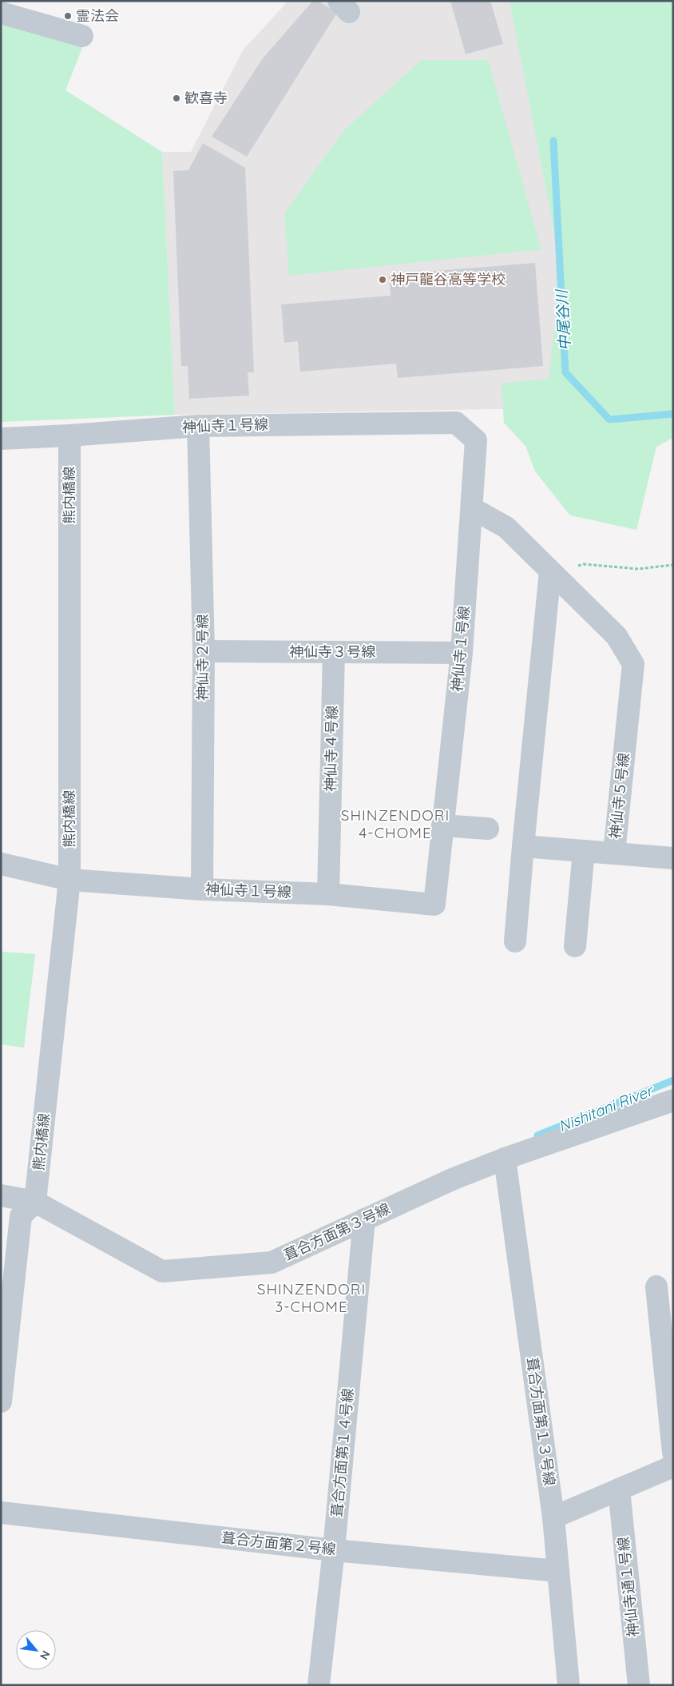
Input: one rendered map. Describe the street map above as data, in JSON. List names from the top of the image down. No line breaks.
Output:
{"streets":{"street":["神仙寺１号線","熊内橋線","神仙寺３号線","神仙寺２号線","神仙寺４号線","神仙寺５号線","葺合方面第３号線","葺合方面第１３号線","葺合方面第１４号線","葺合方面第２号線","神仙寺通１号線"]},"crossings":[["神仙寺１号線","熊内橋線"],["神仙寺１号線","神仙寺３号線"],["神仙寺１号線","神仙寺２号線"],["神仙寺１号線","神仙寺４号線"],["神仙寺１号線","神仙寺５号線"],["熊内橋線","葺合方面第３号線"],["神仙寺３号線","神仙寺２号線"],["神仙寺３号線","神仙寺４号線"],["葺合方面第３号線","葺合方面第１３号線"],["葺合方面第３号線","葺合方面第１４号線"],["葺合方面第１３号線","葺合方面第２号線"],["葺合方面第１４号線","葺合方面第２号線"]],"districts":["SHINZENDORI 4-CHOME","SHINZENDORI 3-CHOME"],"water":["中尾谷川","Nishitani River"],"places":["霊法会","歓喜寺","神戸龍谷高等学校"],"north":"bottom right"}
